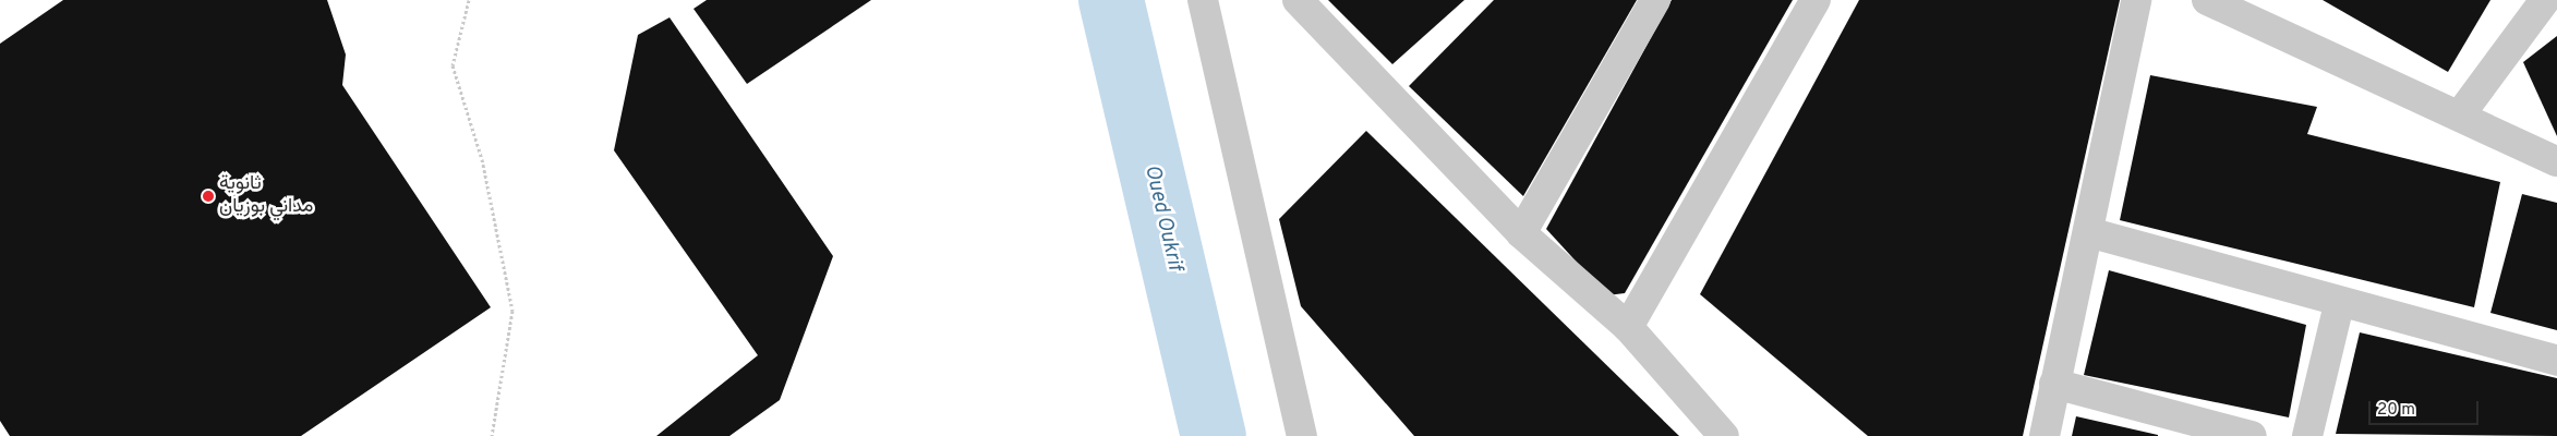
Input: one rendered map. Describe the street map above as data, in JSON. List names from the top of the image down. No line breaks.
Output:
{"water":["Oued Oukrif"],"places":["ثانوية مداني بوزيان"],"scale_bar":"20 m"}
